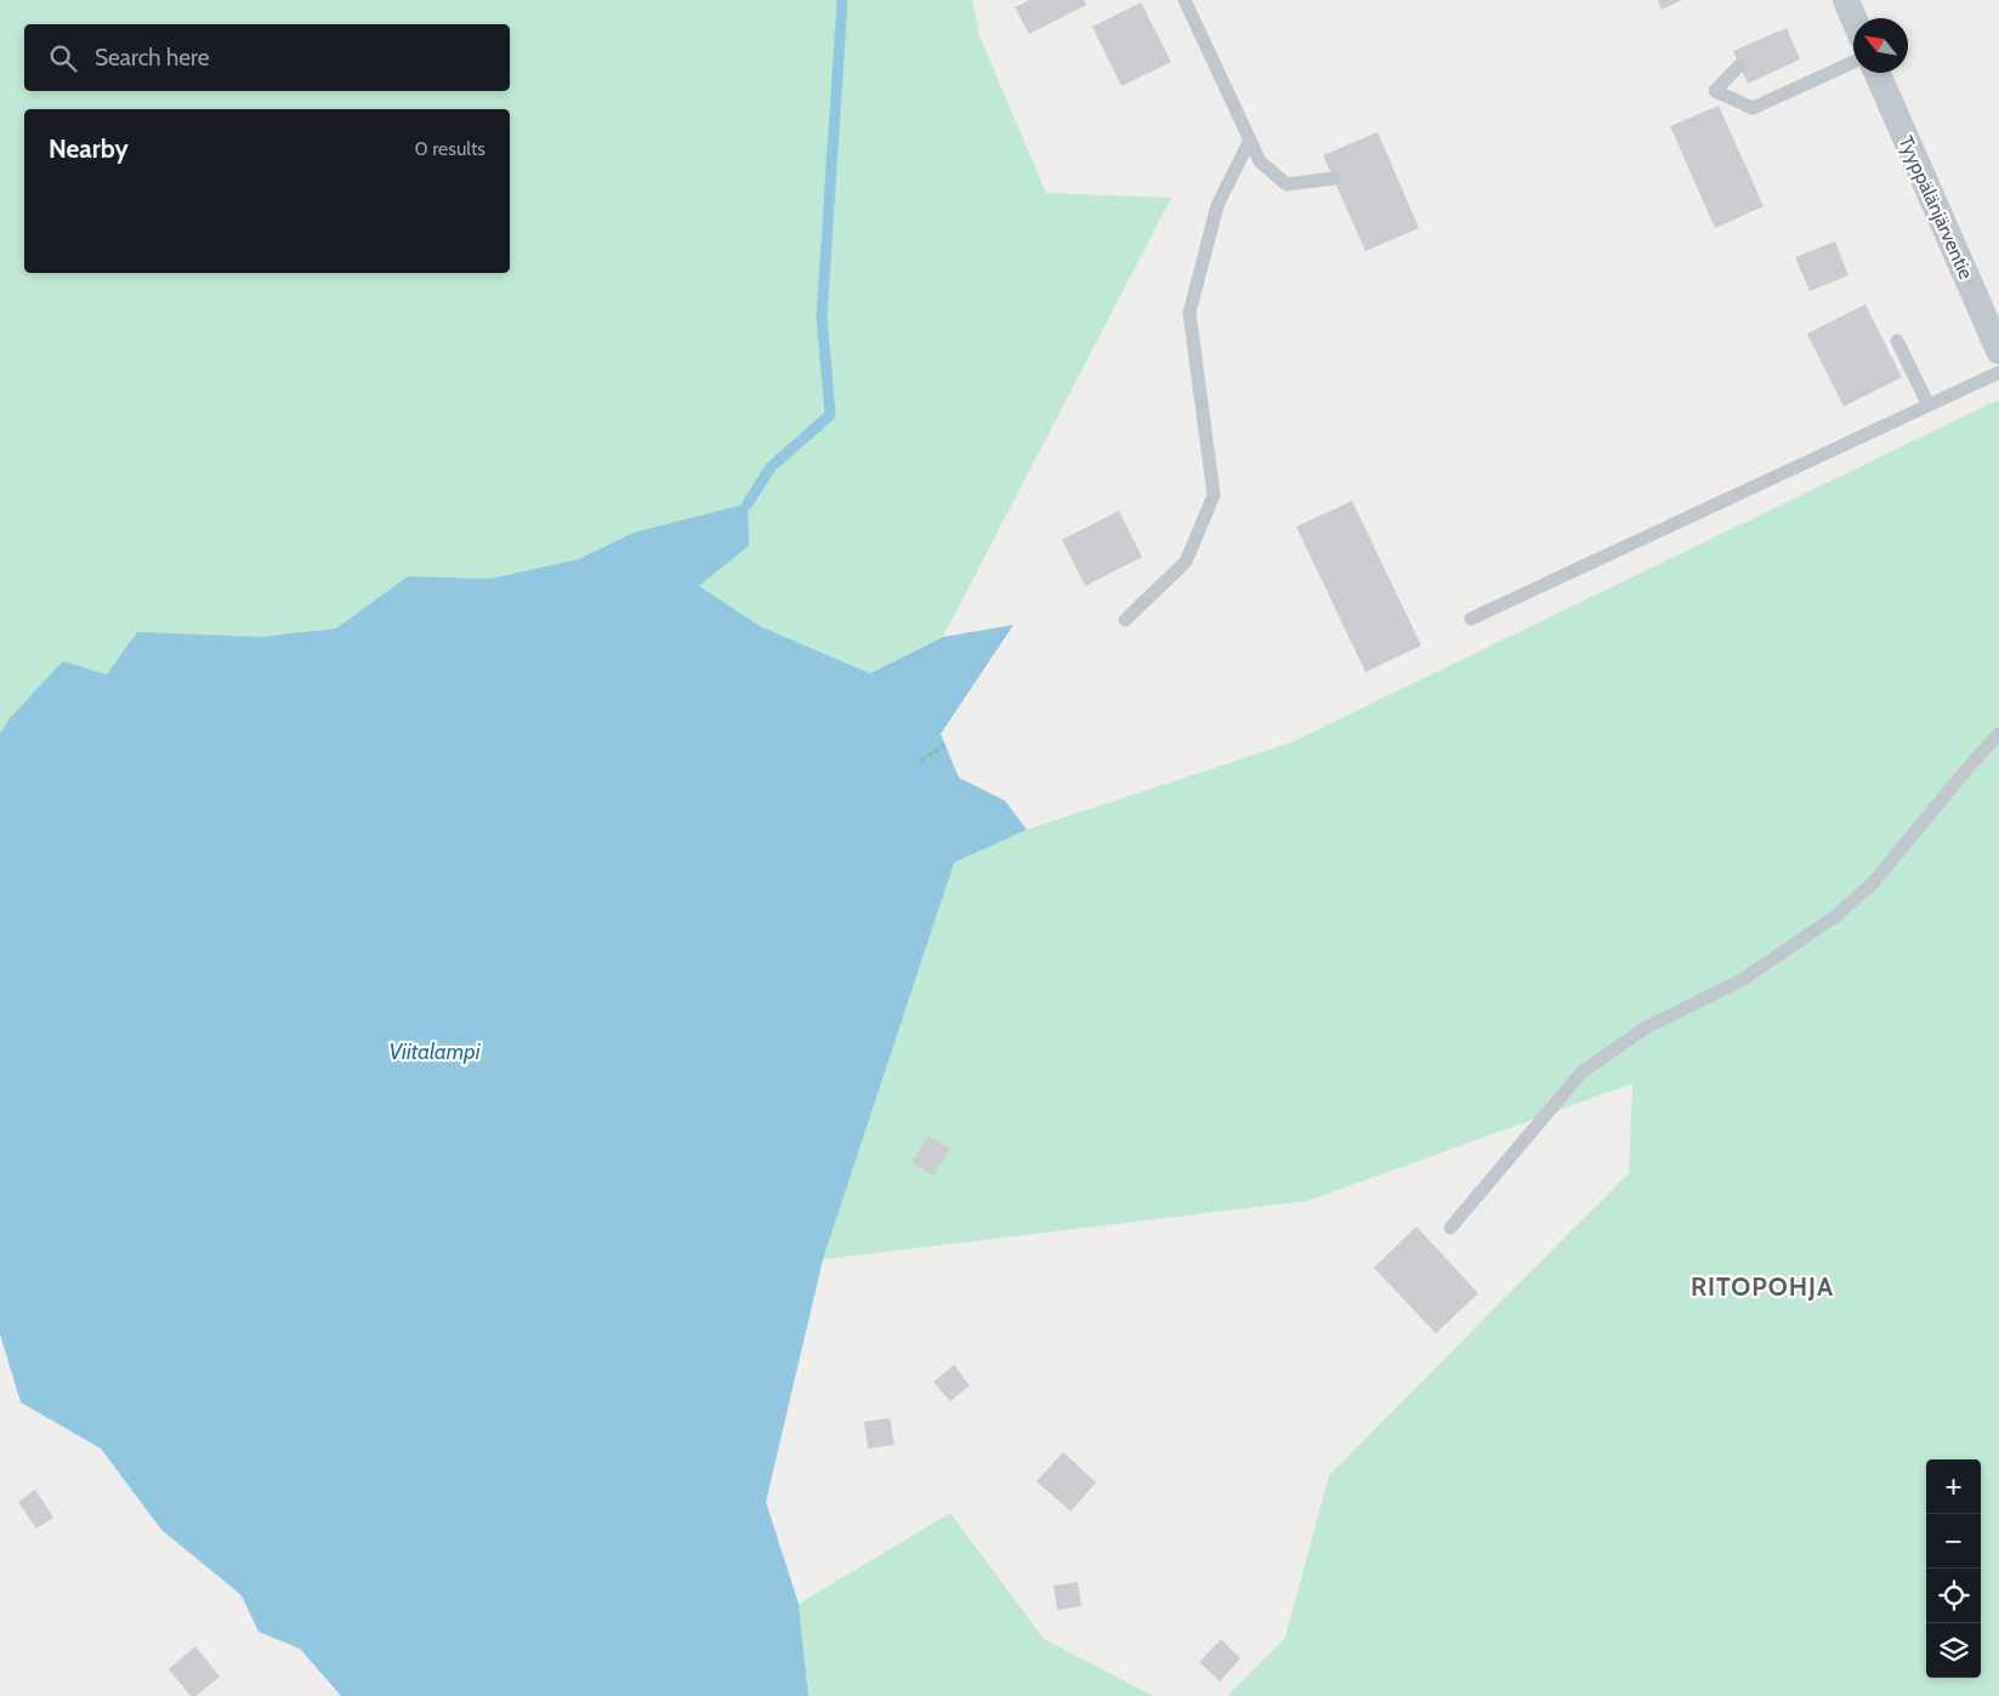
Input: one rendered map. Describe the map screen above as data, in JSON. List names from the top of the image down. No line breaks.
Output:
{"streets":{"street":["Tyyppälänjärventie"]},"districts":["RITOPOHJA"],"water":["Viitalampi"],"north":"top left","page":{"search":"Search here","heading":["Nearby","0 results"],"map_buttons":["+","−"]}}
